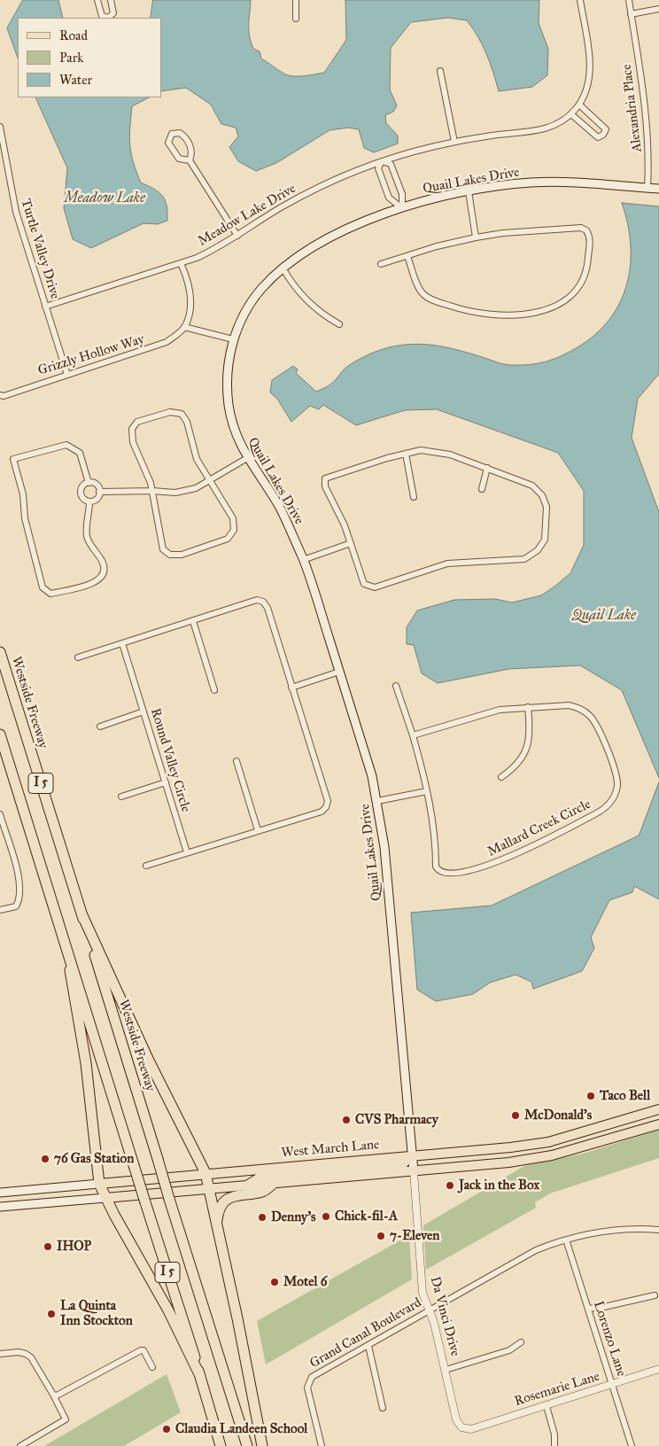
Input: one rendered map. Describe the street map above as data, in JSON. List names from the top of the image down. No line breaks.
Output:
{"streets":{"highway":["Westside Freeway","I 5"],"main road":["Quail Lakes Drive","West March Lane","Da Vinci Drive"],"street":["Alexandria Place","Meadow Lake Drive","Turtle Valley Drive","Grizzly Hollow Way","Round Valley Circle","Mallard Creek Circle","Grand Canal Boulevard","Lorenzo Lane","Rosemarie Lane"]},"crossings":[["Alexandria Place","Quail Lakes Drive"],["Quail Lakes Drive","West March Lane"],["Quail Lakes Drive","Da Vinci Drive"],["Meadow Lake Drive","Turtle Valley Drive"],["Turtle Valley Drive","Grizzly Hollow Way"],["West March Lane","Da Vinci Drive"],["Da Vinci Drive","Grand Canal Boulevard"],["Da Vinci Drive","Rosemarie Lane"],["Grand Canal Boulevard","Lorenzo Lane"],["Lorenzo Lane","Rosemarie Lane"]],"water":["Meadow Lake","Quail Lake"],"places":["Taco Bell","McDonald's","CVS Pharmacy","76 Gas Station","Jack in the Box","Chick-fil-A","Denny's","7-Eleven","IHOP","Motel 6","La Quinta Inn Stockton","Claudia Landeen School"],"legend":["Road","Park","Water"]}
